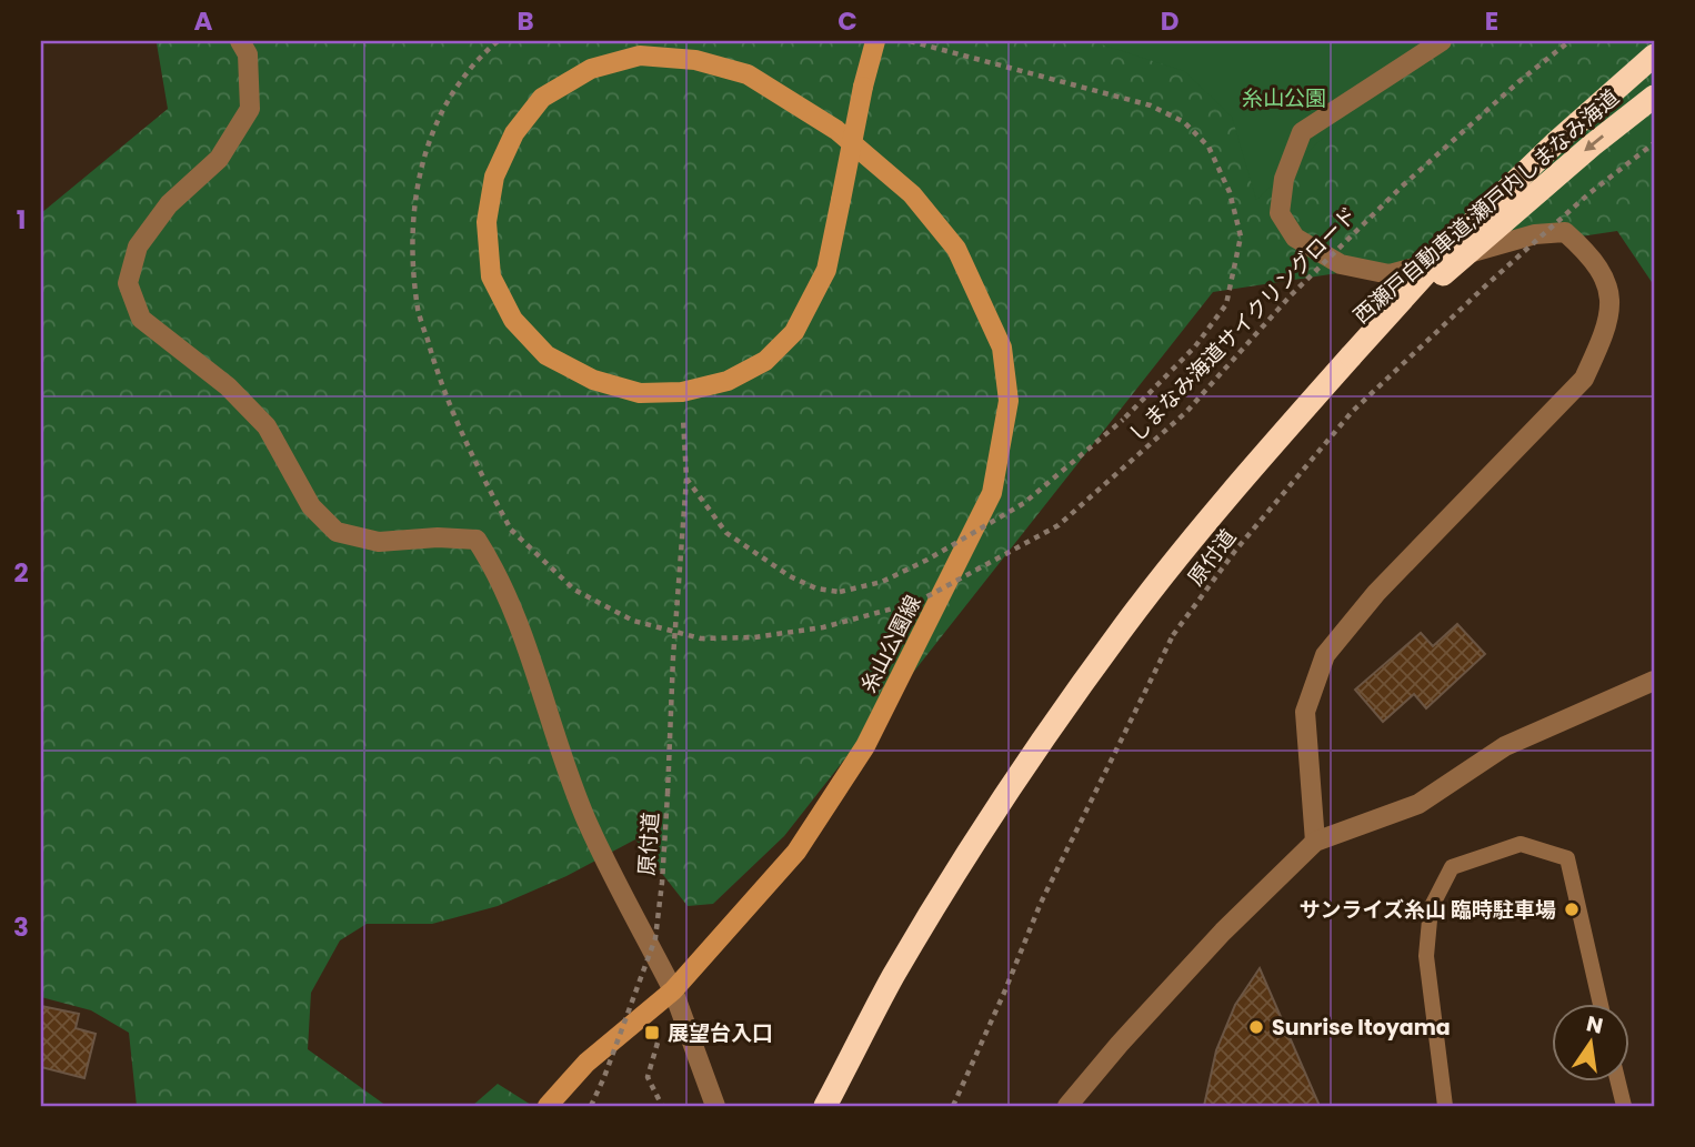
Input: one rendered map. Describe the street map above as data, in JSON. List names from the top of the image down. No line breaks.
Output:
{"streets":{"highway":["西瀬戸自動車道;瀬戸内しまなみ海道"],"main road":["糸山公園線"],"path":["しまなみ海道サイクリングロード","原付道"]},"crossings":[["しまなみ海道サイクリングロード","原付道"],["原付道","糸山公園線"]],"parks":["糸山公園"],"places":{"other":["サンライズ糸山 臨時駐車場","Sunrise Itoyama"],"transit":["展望台入口"]},"north":"top","grid":{"columns":["A","B","C","D","E"],"rows":["1","2","3"]}}
